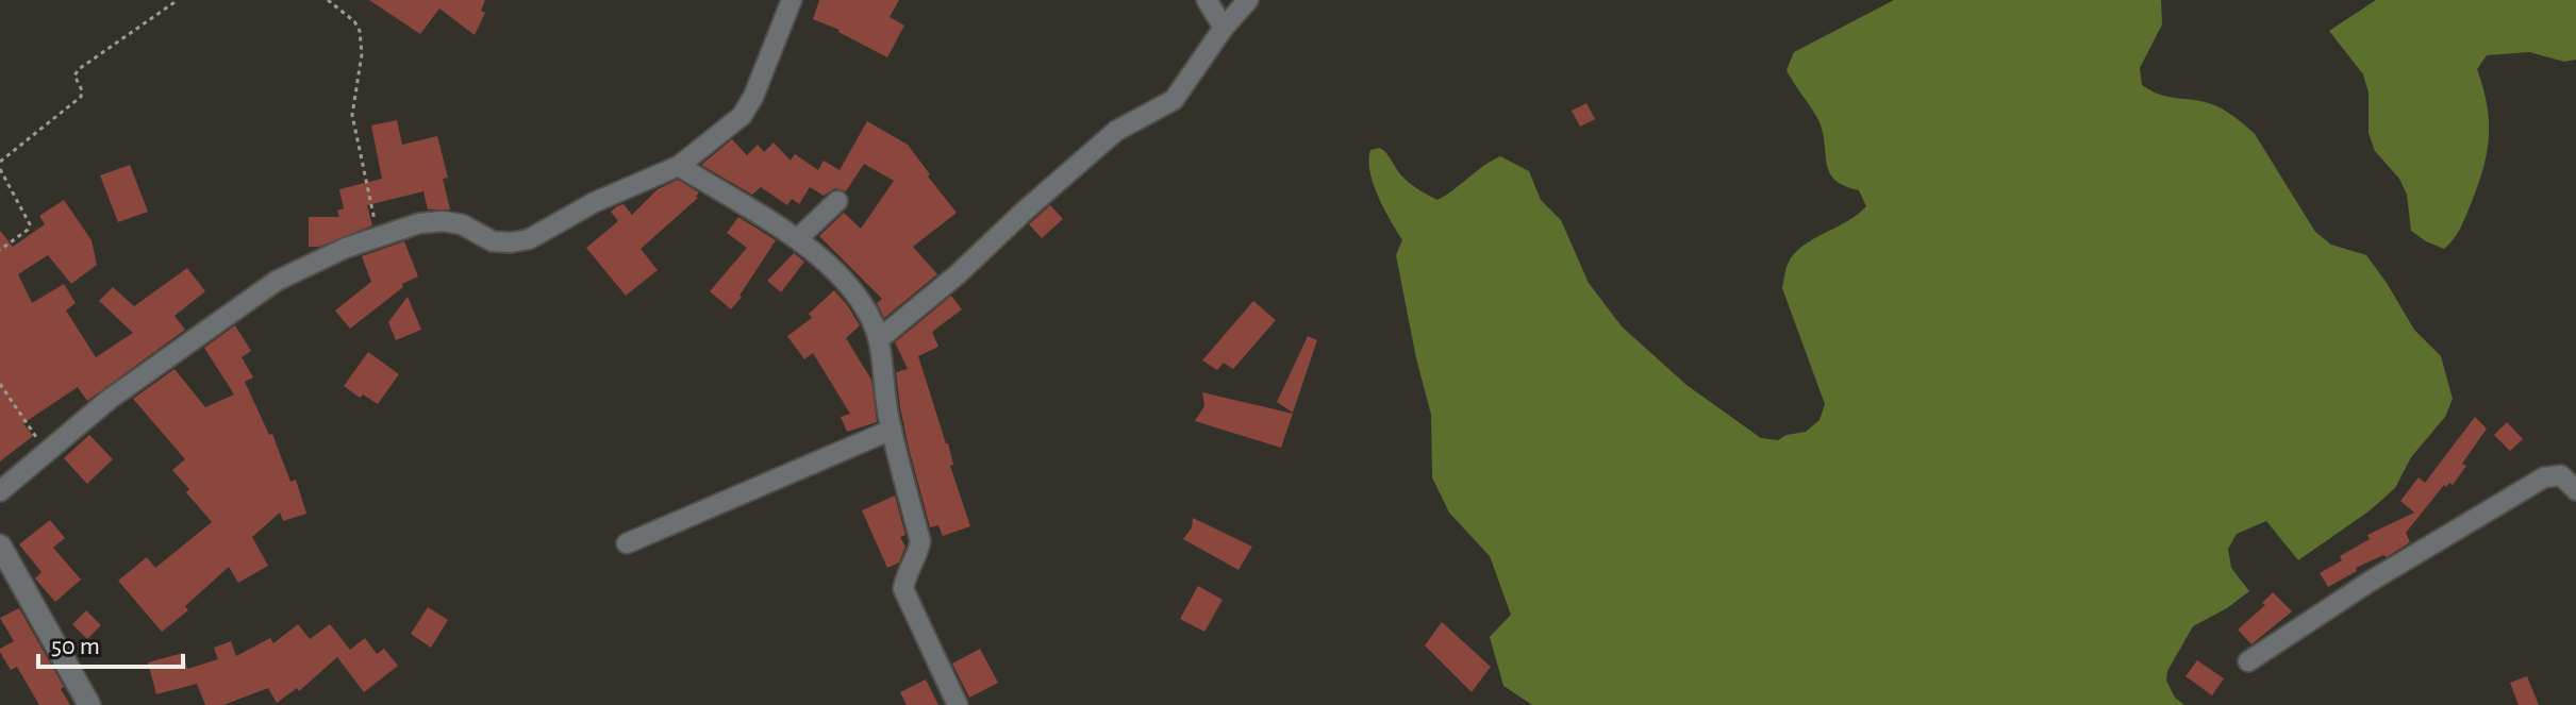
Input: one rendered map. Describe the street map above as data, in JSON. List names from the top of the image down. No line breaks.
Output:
{"scale_bar":"50 m"}
